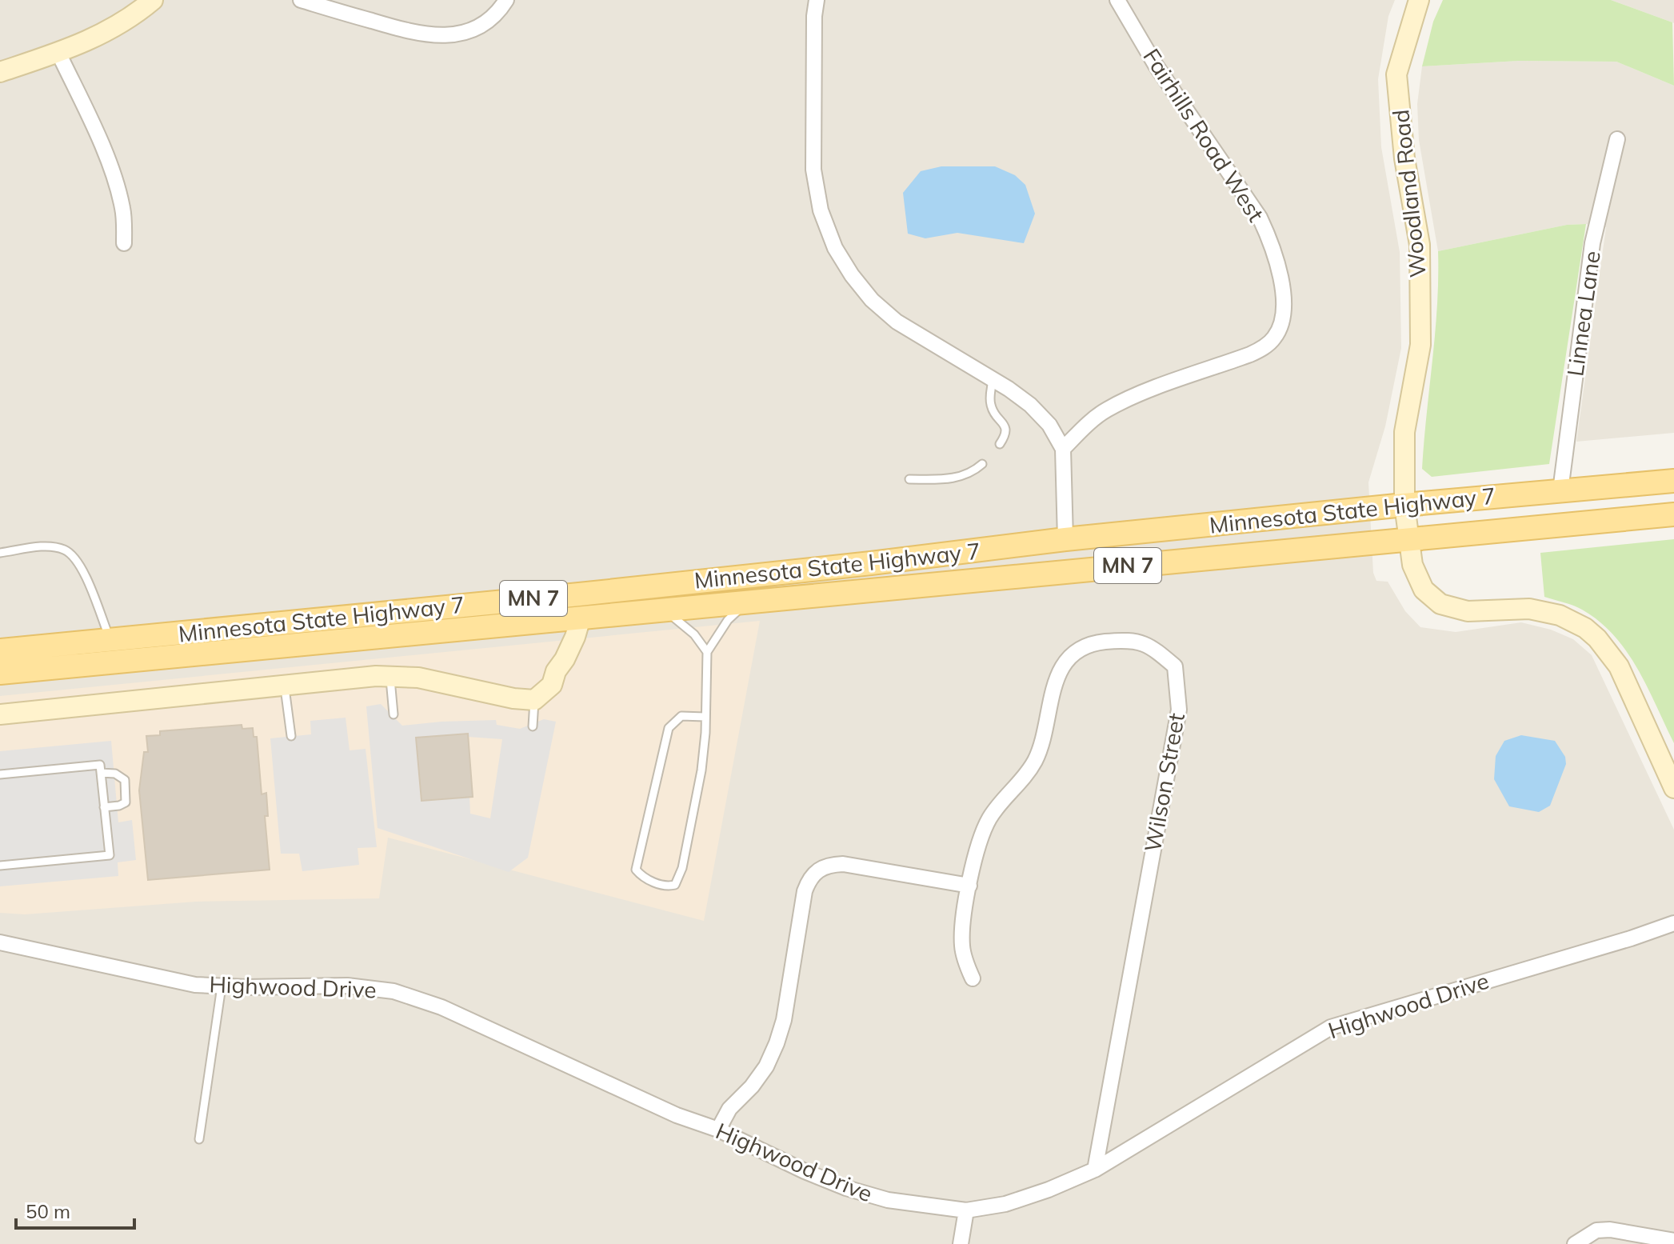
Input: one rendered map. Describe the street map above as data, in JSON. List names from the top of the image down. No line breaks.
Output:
{"streets":{"main road":["Minnesota State Highway 7","MN 7"],"street":["Fairhills Road West","Woodland Road","Linnea Lane","Wilson Street","Highwood Drive"]},"crossings":[["Woodland Road","Minnesota State Highway 7"],["Linnea Lane","Minnesota State Highway 7"],["Wilson Street","Highwood Drive"]],"scale_bar":"50 m"}
